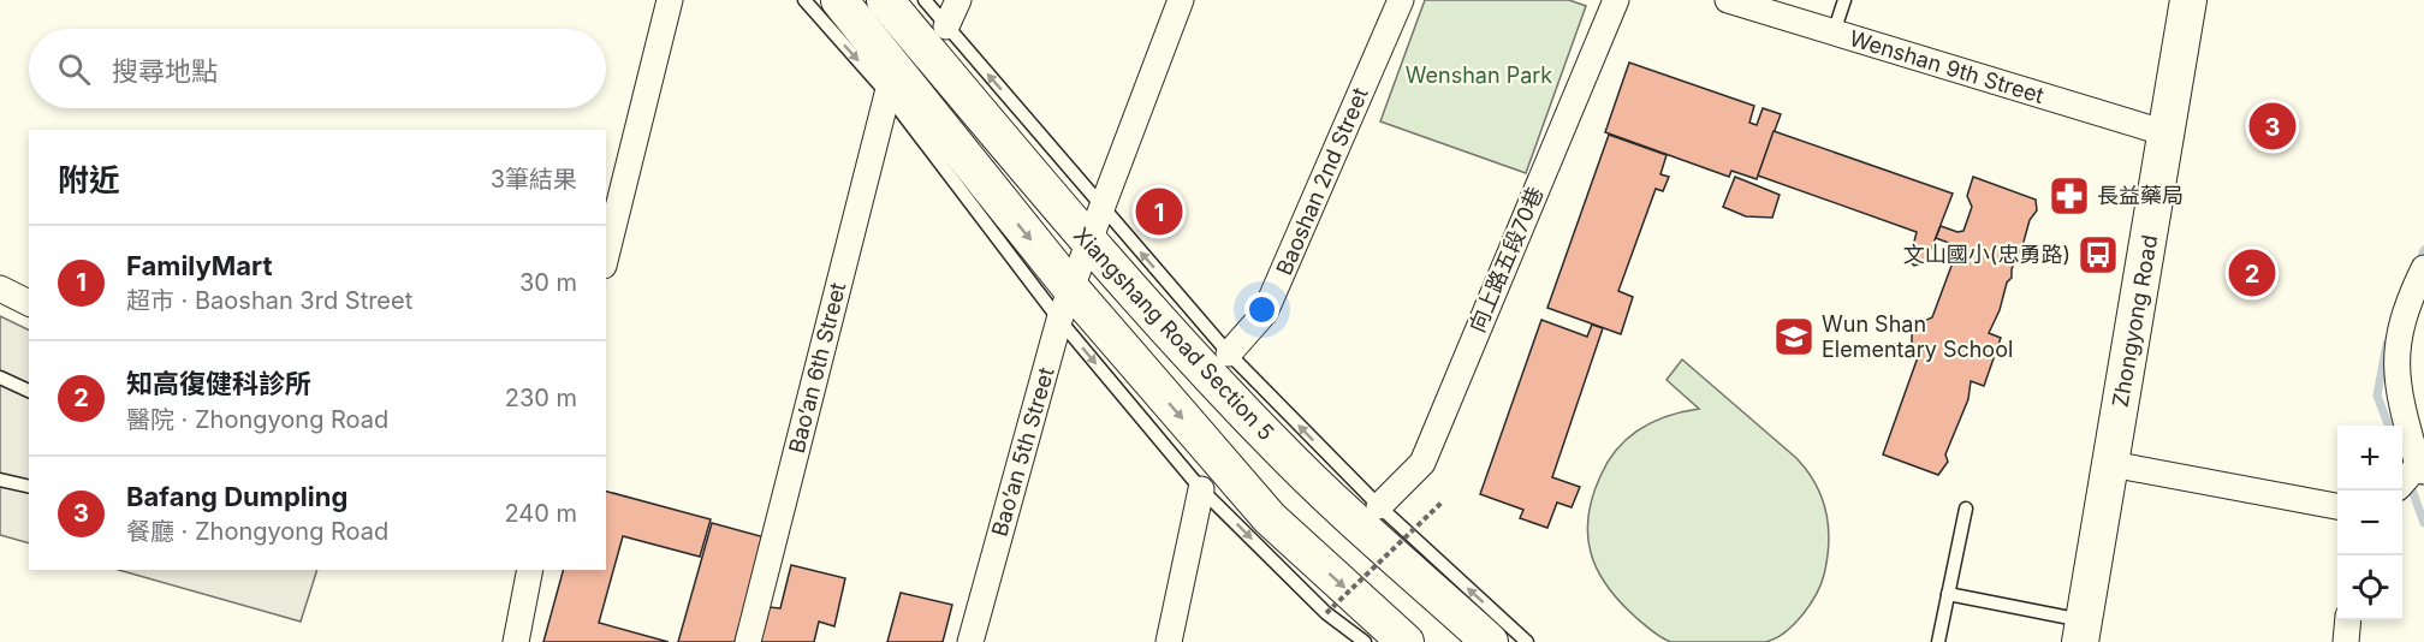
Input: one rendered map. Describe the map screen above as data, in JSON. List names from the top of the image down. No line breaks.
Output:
{"streets":{"main road":["Zhongyong Road","Xiangshang Road Section 5"],"street":["Wenshan 9th Street","Baoshan 2nd Street","向上路五段70巷","Bao’an 6th Street","Bao’an 5th Street"]},"crossings":[["Wenshan 9th Street","Zhongyong Road"],["Baoshan 2nd Street","Xiangshang Road Section 5"],["向上路五段70巷","Xiangshang Road Section 5"],["Xiangshang Road Section 5","Bao’an 6th Street"],["Xiangshang Road Section 5","Bao’an 5th Street"]],"parks":["Wenshan Park"],"places":{"pharmacy":["長益藥局"],"bus stop":["文山國小(忠勇路)"],"school or university":["Wun Shan Elementary School"]},"page":{"search":"搜尋地點","pins":["3","1","2"],"heading":["附近","3筆結果"],"list":[{"mark":"1","name":"FamilyMart","note":"超市 · Baoshan 3rd Street","value":"30 m"},{"mark":"2","name":"知高復健科診所","note":"醫院 · Zhongyong Road","value":"230 m"},{"mark":"3","name":"Bafang Dumpling","note":"餐廳 · Zhongyong Road","value":"240 m"}],"map_buttons":["+","−"]}}
